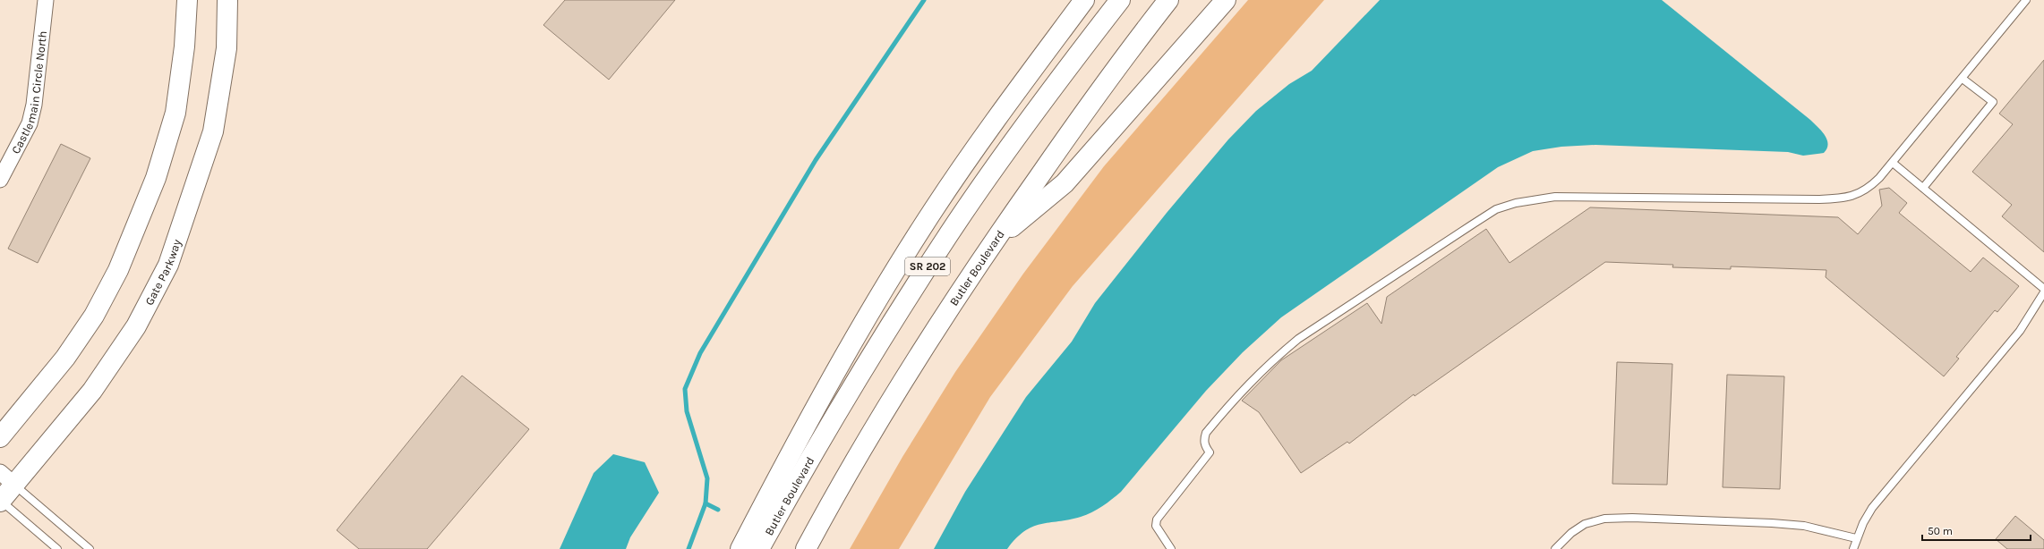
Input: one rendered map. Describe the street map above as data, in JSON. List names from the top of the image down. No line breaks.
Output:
{"streets":{"main road":["SR 202","Butler Boulevard","Gate Parkway"],"street":["Castlemain Circle North"]},"scale_bar":"50 m"}
